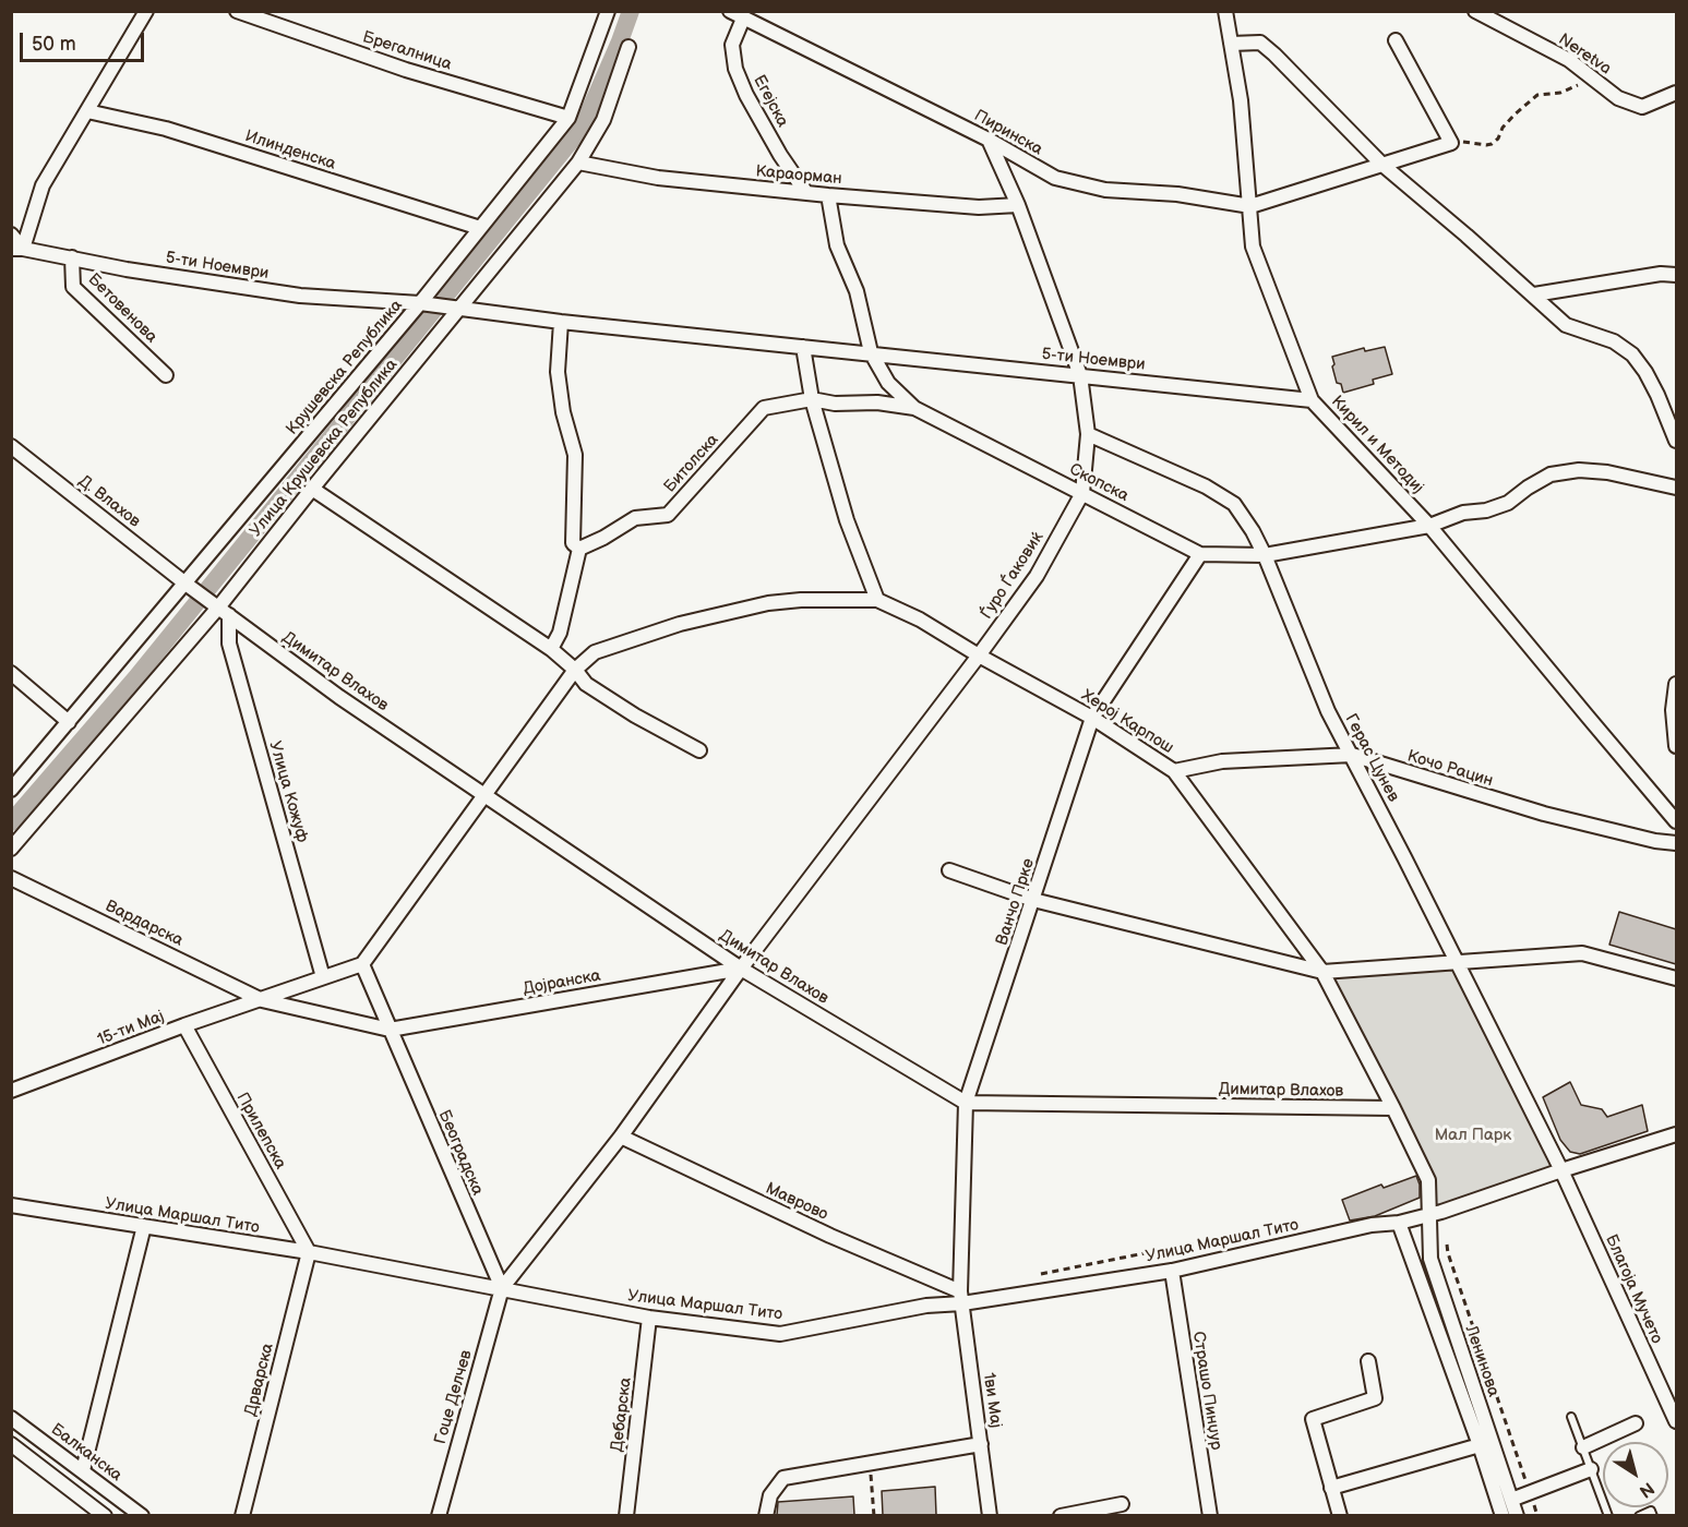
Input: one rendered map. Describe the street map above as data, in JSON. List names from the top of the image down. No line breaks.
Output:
{"streets":{"street":["Брегалница","Neretva","Егејска","Пиринска","Илинденска","Караорман","5-ти Ноември","Бетовенова","Крушевска Република","Кирил и Методиј","Улица Крушевска Република","Битолска","Скопска","Д. Влахов","Ѓуро Ѓаковиќ","Димитар Влахов","Херој Карпош","Герас Цунев","Кочо Рацин","Улица Кожуф","Ванчо Прке","Вардарска","Дојранска","15-ти Мај","Прилепска","Београдска","Маврово","Улица Маршал Тито","Благоја Мучето","Ленинова","Дрварска","Страшо Пинџур","Гоце Делчев","1ви Мај","Дебарска","Балканска"]},"crossings":[["Брегалница","Крушевска Република"],["Егејска","Пиринска"],["Егејска","Караорман"],["Пиринска","Кирил и Методиј"],["Пиринска","Ѓуро Ѓаковиќ"],["Илинденска","Крушевска Република"],["Караорман","Улица Крушевска Република"],["Караорман","Ѓуро Ѓаковиќ"],["5-ти Ноември","Бетовенова"],["5-ти Ноември","Крушевска Република"],["5-ти Ноември","Кирил и Методиј"],["5-ти Ноември","Улица Крушевска Република"],["5-ти Ноември","Ѓуро Ѓаковиќ"],["Крушевска Република","Д. Влахов"],["Кирил и Методиј","Скопска"],["Улица Крушевска Република","Д. Влахов"],["Улица Крушевска Република","Димитар Влахов"],["Улица Крушевска Република","Улица Кожуф"],["Битолска","Скопска"],["Скопска","Ѓуро Ѓаковиќ"],["Скопска","Герас Цунев"],["Скопска","Ванчо Прке"],["Д. Влахов","Димитар Влахов"],["Д. Влахов","Улица Кожуф"],["Ѓуро Ѓаковиќ","Димитар Влахов"],["Ѓуро Ѓаковиќ","Херој Карпош"],["Ѓуро Ѓаковиќ","Герас Цунев"],["Ѓуро Ѓаковиќ","Дојранска"],["Ѓуро Ѓаковиќ","Београдска"],["Ѓуро Ѓаковиќ","Маврово"],["Ѓуро Ѓаковиќ","Улица Маршал Тито"],["Ѓуро Ѓаковиќ","Гоце Делчев"],["Димитар Влахов","Херој Карпош"],["Димитар Влахов","Улица Кожуф"],["Димитар Влахов","Ванчо Прке"],["Димитар Влахов","Дојранска"],["Димитар Влахов","Ленинова"],["Херој Карпош","Кочо Рацин"],["Херој Карпош","Ванчо Прке"],["Херој Карпош","Ленинова"],["Герас Цунев","Кочо Рацин"],["Герас Цунев","Улица Маршал Тито"],["Герас Цунев","Благоја Мучето"],["Улица Кожуф","15-ти Мај"],["Ванчо Прке","Маврово"],["Ванчо Прке","Улица Маршал Тито"],["Ванчо Прке","1ви Мај"],["Вардарска","Дојранска"],["Вардарска","15-ти Мај"],["Вардарска","Београдска"],["Дојранска","Београдска"],["15-ти Мај","Прилепска"],["15-ти Мај","Београдска"],["Прилепска","Улица Маршал Тито"],["Прилепска","Дрварска"],["Београдска","Улица Маршал Тито"],["Београдска","Гоце Делчев"],["Маврово","Улица Маршал Тито"],["Маврово","1ви Мај"],["Улица Маршал Тито","Благоја Мучето"],["Улица Маршал Тито","Ленинова"],["Улица Маршал Тито","Дрварска"],["Улица Маршал Тито","Страшо Пинџур"],["Улица Маршал Тито","Гоце Делчев"],["Улица Маршал Тито","1ви Мај"],["Улица Маршал Тито","Дебарска"]],"parks":["Мал Парк"],"scale_bar":"50 m","north":"bottom right"}
